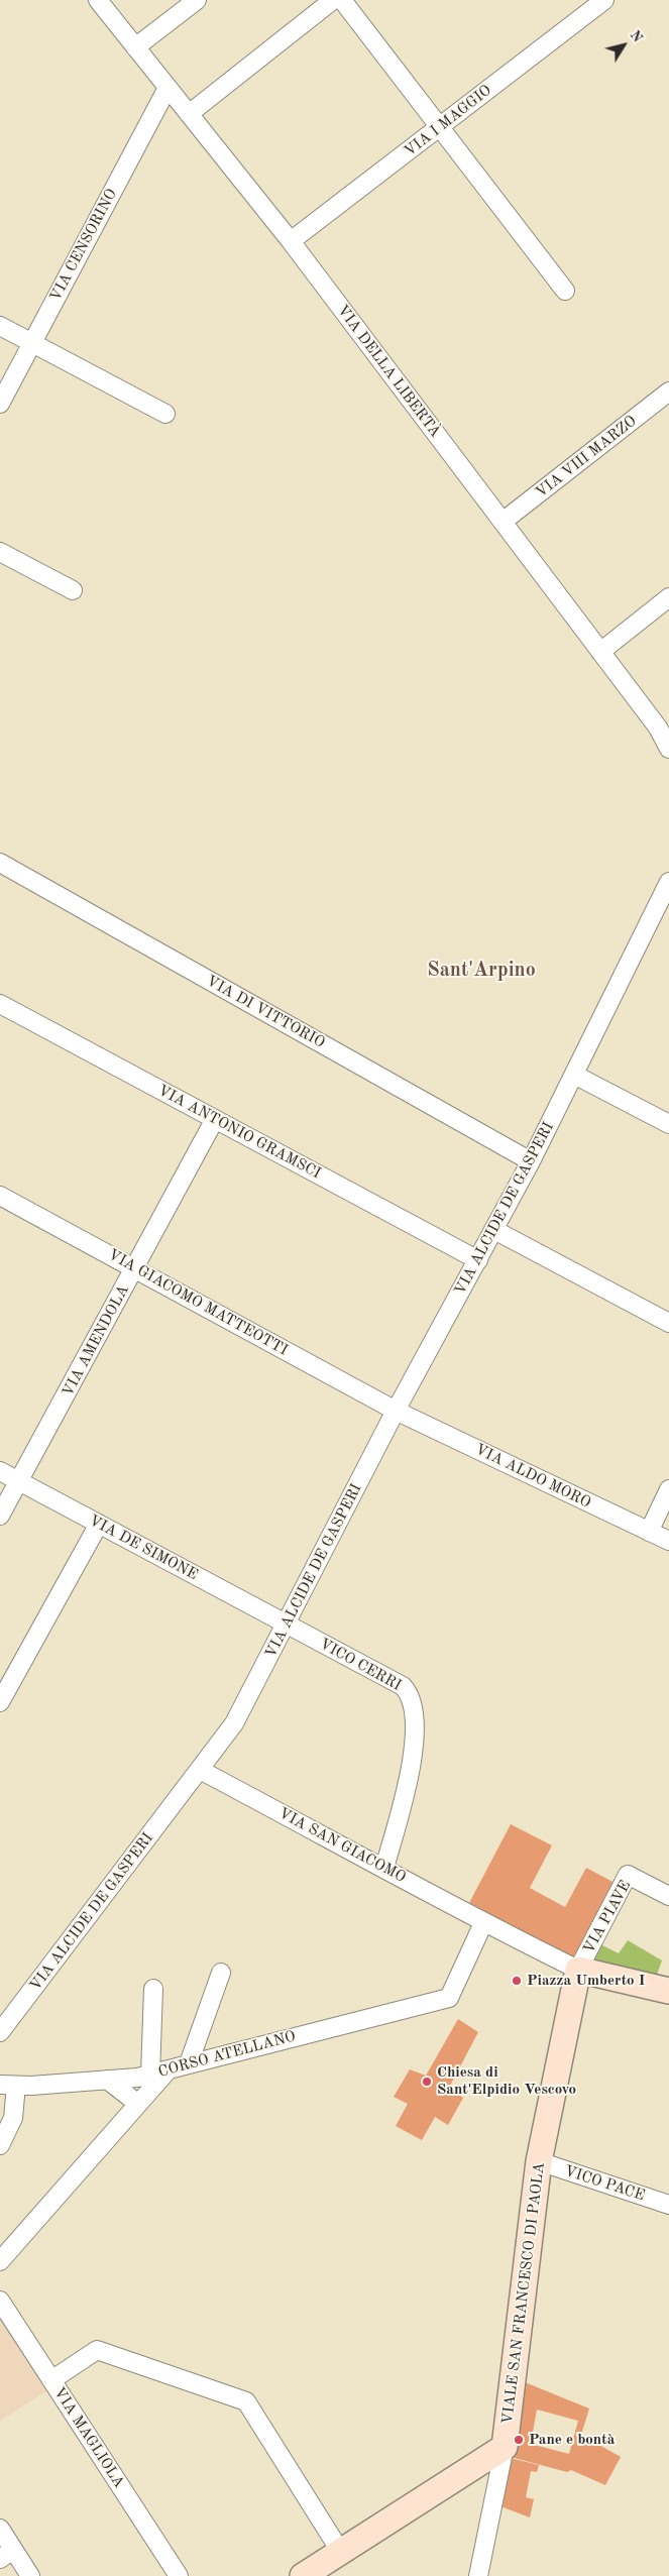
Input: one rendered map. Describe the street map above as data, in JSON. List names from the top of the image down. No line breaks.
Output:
{"streets":{"street":["VIA I MAGGIO","VIA CENSORINO","VIA DELLA LIBERTÀ","VIA VIII MARZO","VIA DI VITTORIO","VIA ANTONIO GRAMSCI","VIA ALCIDE DE GASPERI","VIA GIACOMO MATTEOTTI","VIA AMENDOLA","VIA ALDO MORO","VIA DE SIMONE","VICO CERRI","VIA SAN GIACOMO","VIA PIAVE","CORSO ATELLANO","VICO PACE","VIALE SAN FRANCESCO DI PAOLA","VIA MAGLIOLA"]},"crossings":[["VIA I MAGGIO","VIA DELLA LIBERTÀ"],["VIA CENSORINO","VIA DELLA LIBERTÀ"],["VIA DELLA LIBERTÀ","VIA VIII MARZO"],["VIA DI VITTORIO","VIA ALCIDE DE GASPERI"],["VIA ANTONIO GRAMSCI","VIA ALCIDE DE GASPERI"],["VIA ANTONIO GRAMSCI","VIA AMENDOLA"],["VIA ALCIDE DE GASPERI","VIA GIACOMO MATTEOTTI"],["VIA ALCIDE DE GASPERI","VIA ALDO MORO"],["VIA ALCIDE DE GASPERI","VIA DE SIMONE"],["VIA ALCIDE DE GASPERI","VICO CERRI"],["VIA ALCIDE DE GASPERI","VIA SAN GIACOMO"],["VIA GIACOMO MATTEOTTI","VIA AMENDOLA"],["VIA GIACOMO MATTEOTTI","VIA ALDO MORO"],["VIA AMENDOLA","VIA DE SIMONE"],["VIA DE SIMONE","VICO CERRI"],["VICO CERRI","VIA SAN GIACOMO"],["VIA SAN GIACOMO","CORSO ATELLANO"],["VIA PIAVE","VIALE SAN FRANCESCO DI PAOLA"],["VICO PACE","VIALE SAN FRANCESCO DI PAOLA"]],"districts":["Sant'Arpino"],"places":["Piazza Umberto I","Chiesa di Sant'Elpidio Vescovo","Pane e bontà"],"north":"top right"}
